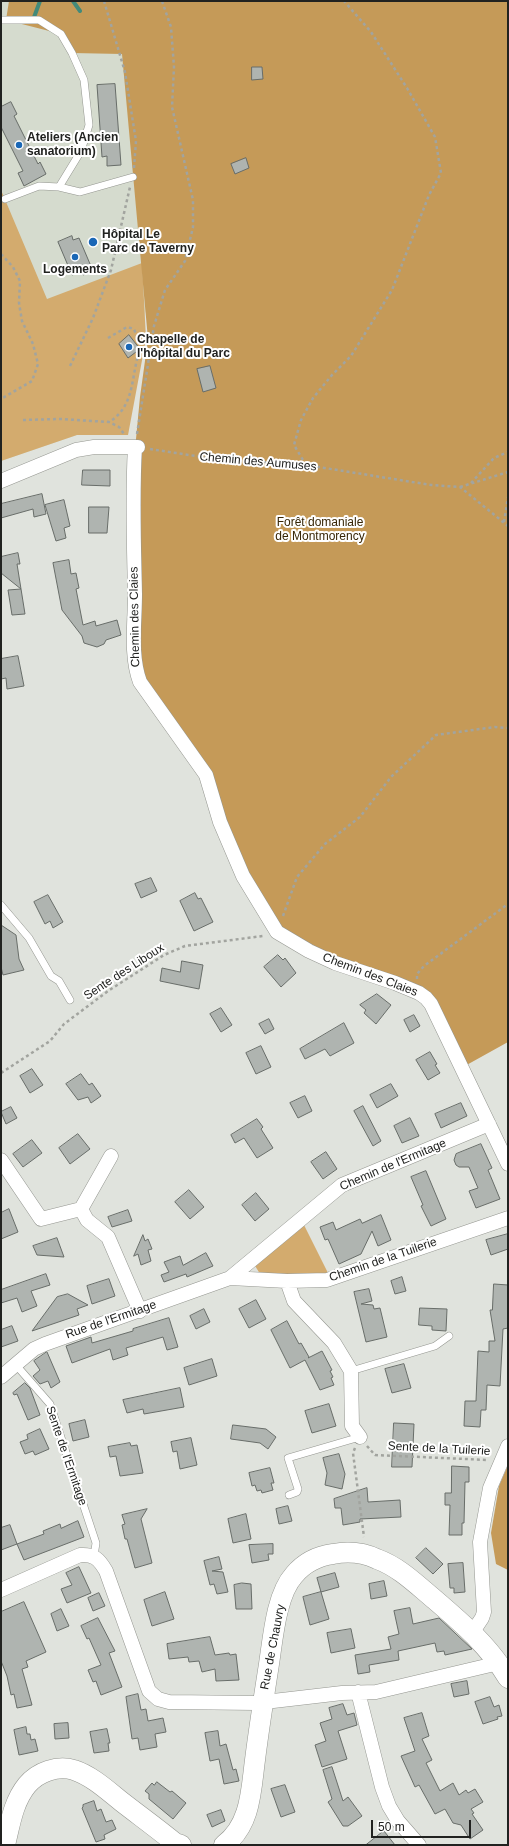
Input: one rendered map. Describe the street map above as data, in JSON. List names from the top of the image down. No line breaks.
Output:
{"streets":{"street":["Chemin des Claies","Chemin de l'Ermitage","Chemin de la Tuilerie","Rue de l'Ermitage","Rue de Chauvry"],"lane":["Sente de l'Ermitage"],"path":["Chemin des Aumuses","Sente des Liboux","Sente de la Tuilerie"]},"crossings":[["Chemin des Aumuses","Chemin des Claies"],["Chemin des Claies","Sente des Liboux"],["Chemin des Claies","Chemin de l'Ermitage"],["Chemin de l'Ermitage","Chemin de la Tuilerie"],["Chemin de l'Ermitage","Rue de l'Ermitage"],["Chemin de la Tuilerie","Rue de l'Ermitage"],["Rue de l'Ermitage","Sente de l'Ermitage"]],"parks":["Forêt domaniale de Montmorency"],"places":["Ateliers (Ancien sanatorium)","Hôpital Le Parc de Taverny","Logements","Chapelle de l'hôpital du Parc"],"scale_bar":"50 m"}
